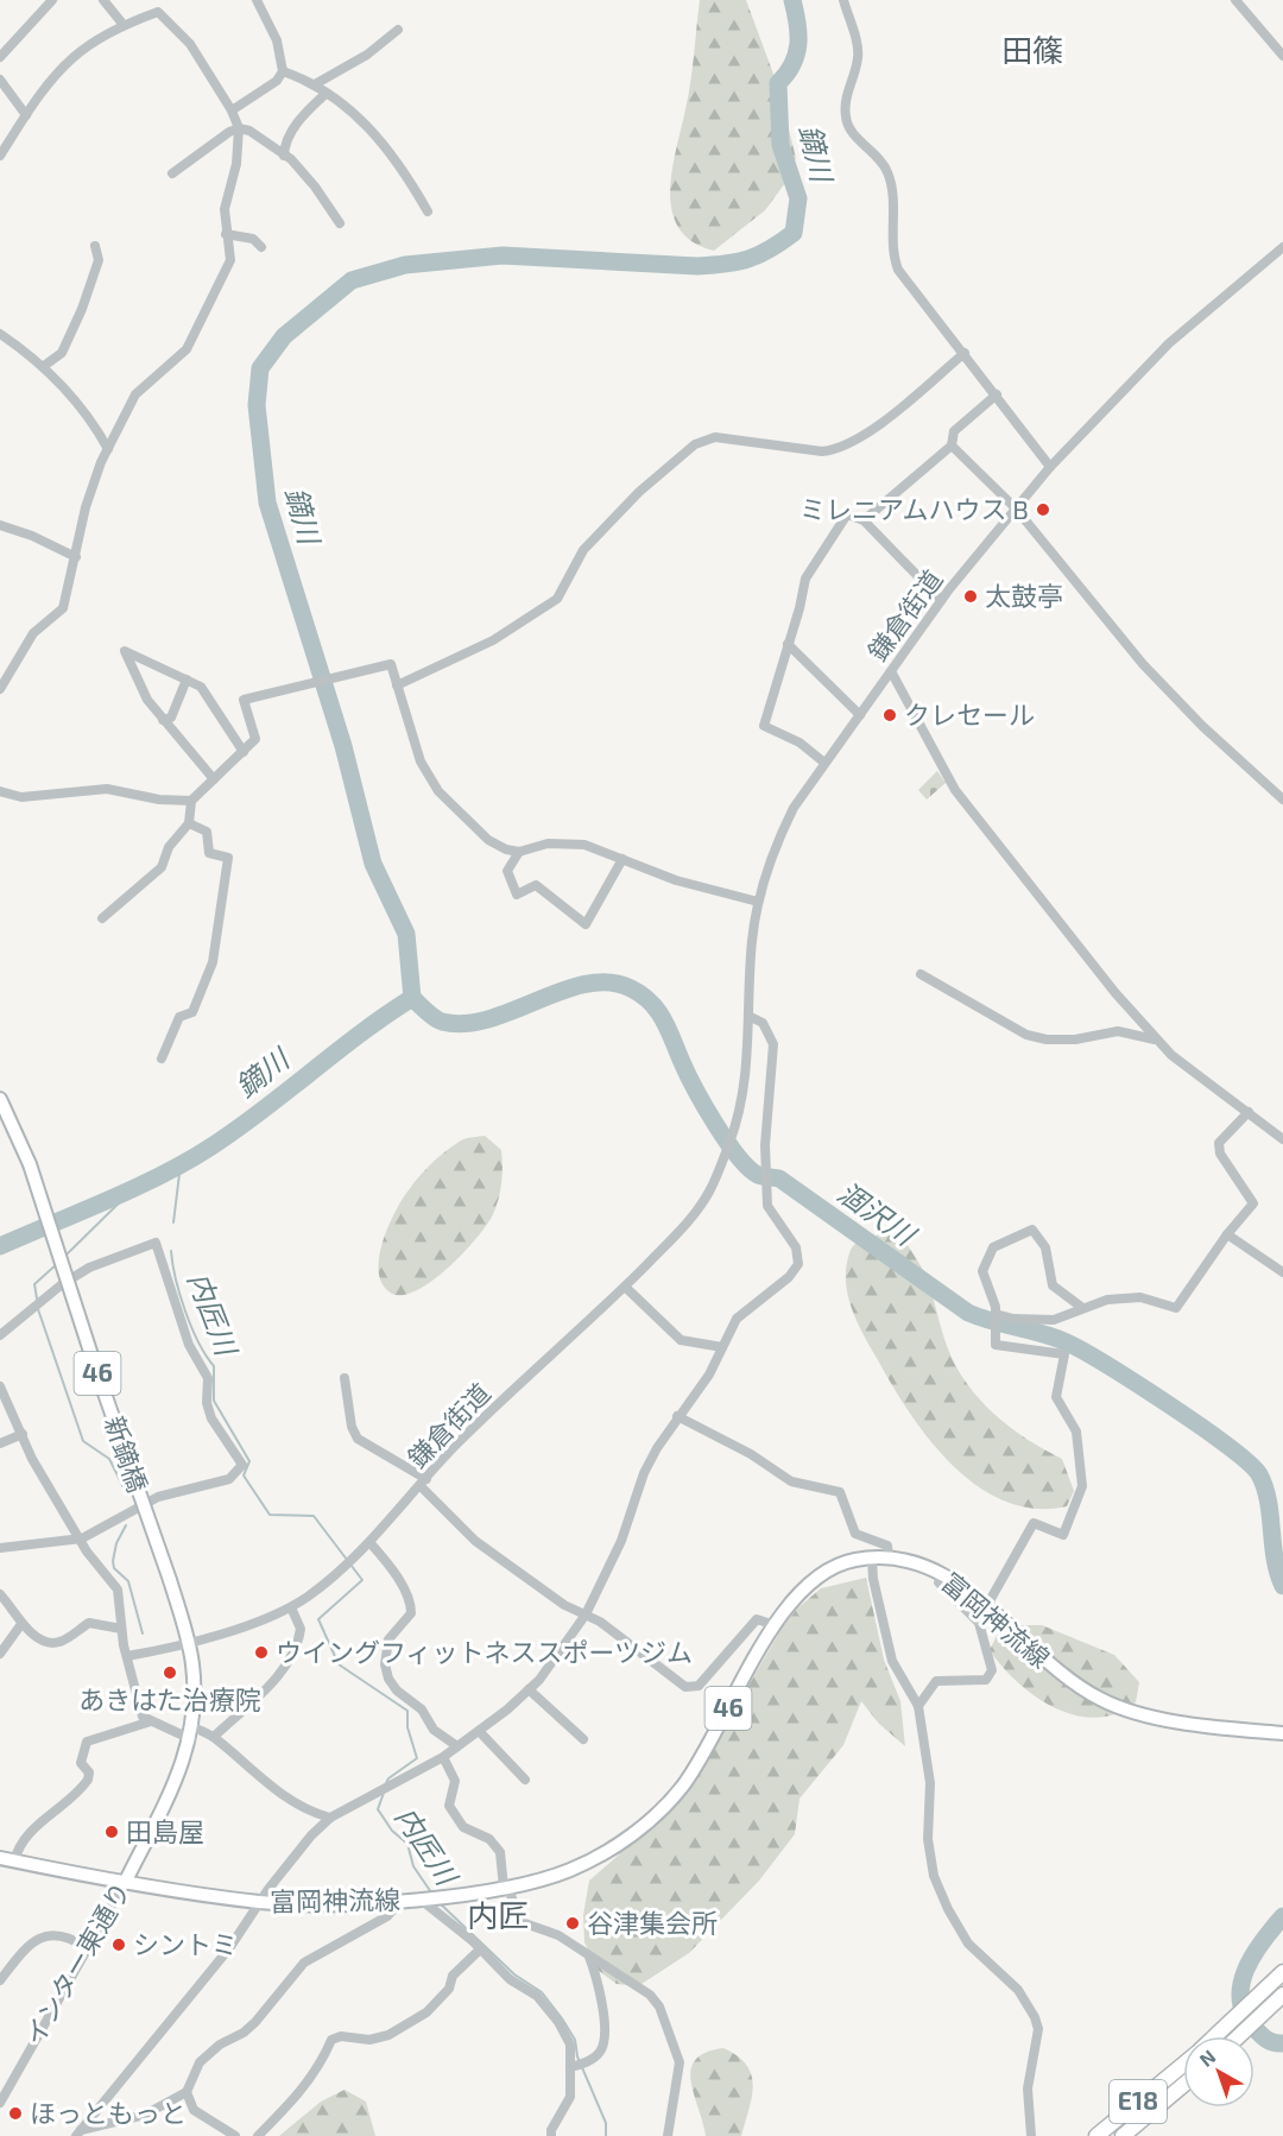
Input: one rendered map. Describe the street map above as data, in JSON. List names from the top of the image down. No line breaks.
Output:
{"streets":{"highway":["E18"],"main road":["46","新鏑橋","富岡神流線","インター東通り"],"street":["鎌倉街道"]},"crossings":[["鎌倉街道","インター東通り"],["新鏑橋","インター東通り"],["富岡神流線","インター東通り"]],"districts":["田篠","内匠"],"water":["鏑川","涸沢川","内匠川"],"places":["ミレニアムハウス B","太鼓亭","クレセール","ウイングフィットネススポーツジム","あきはた治療院","田島屋","谷津集会所","シントミ","ほっともっと"],"north":"top left"}
